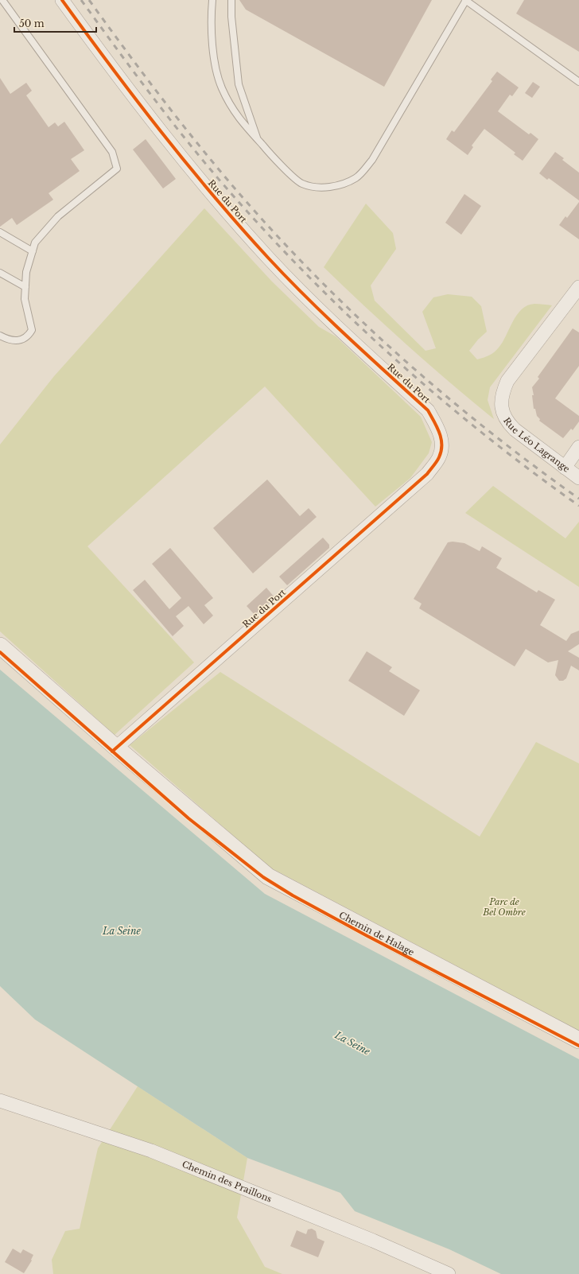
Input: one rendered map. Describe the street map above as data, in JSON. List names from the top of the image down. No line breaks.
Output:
{"streets":{"street":["Rue du Port","Rue Léo Lagrange","Chemin de Halage","Chemin des Praillons"]},"crossings":[["Rue du Port","Chemin de Halage"]],"water":["La Seine"],"parks":["Parc de Bel Ombre"],"scale_bar":"50 m"}
